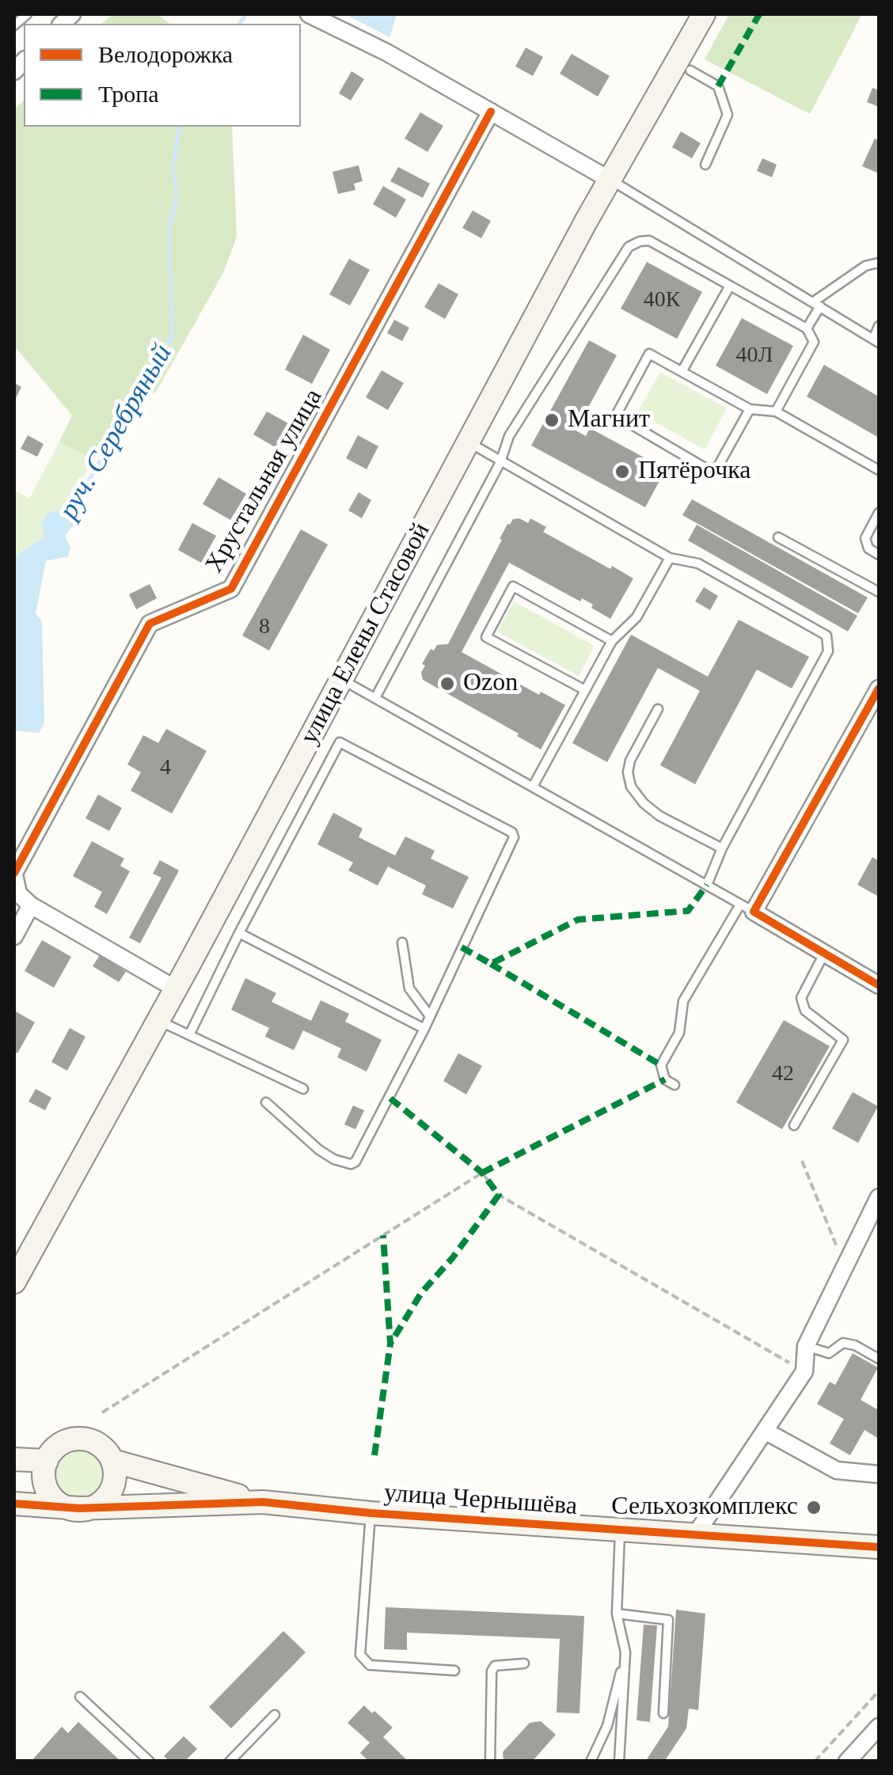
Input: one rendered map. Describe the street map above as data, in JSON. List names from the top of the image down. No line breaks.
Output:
{"streets":{"main road":["улица Елены Стасовой","улица Чернышёва"],"street":["Хрустальная улица"]},"water":["руч. Серебряный"],"places":["Магнит","Пятёрочка","Ozon","Сельхозкомплекс"],"house_numbers":["40К","40Л","8","4","42"],"legend":["Велодорожка","Тропа"]}
